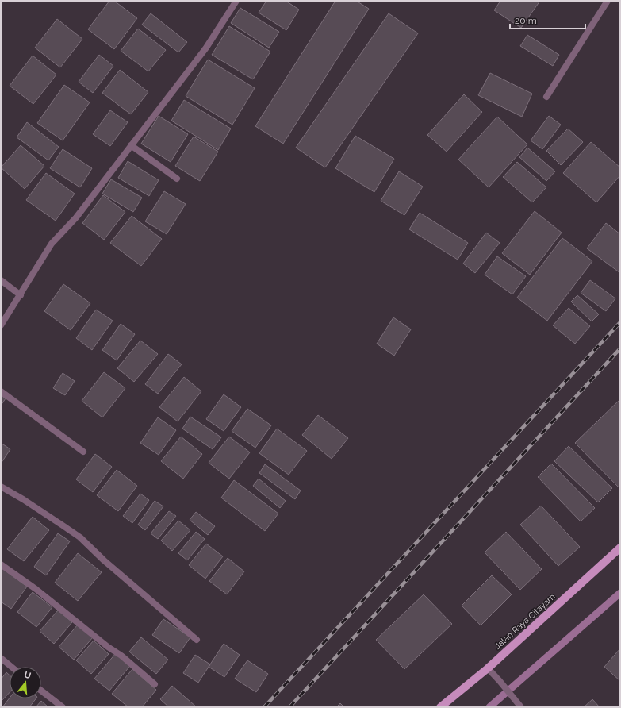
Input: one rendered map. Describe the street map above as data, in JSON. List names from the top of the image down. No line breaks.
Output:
{"streets":{"main road":["Jalan Raya Citayam"]},"scale_bar":"20 m","north":"top"}
